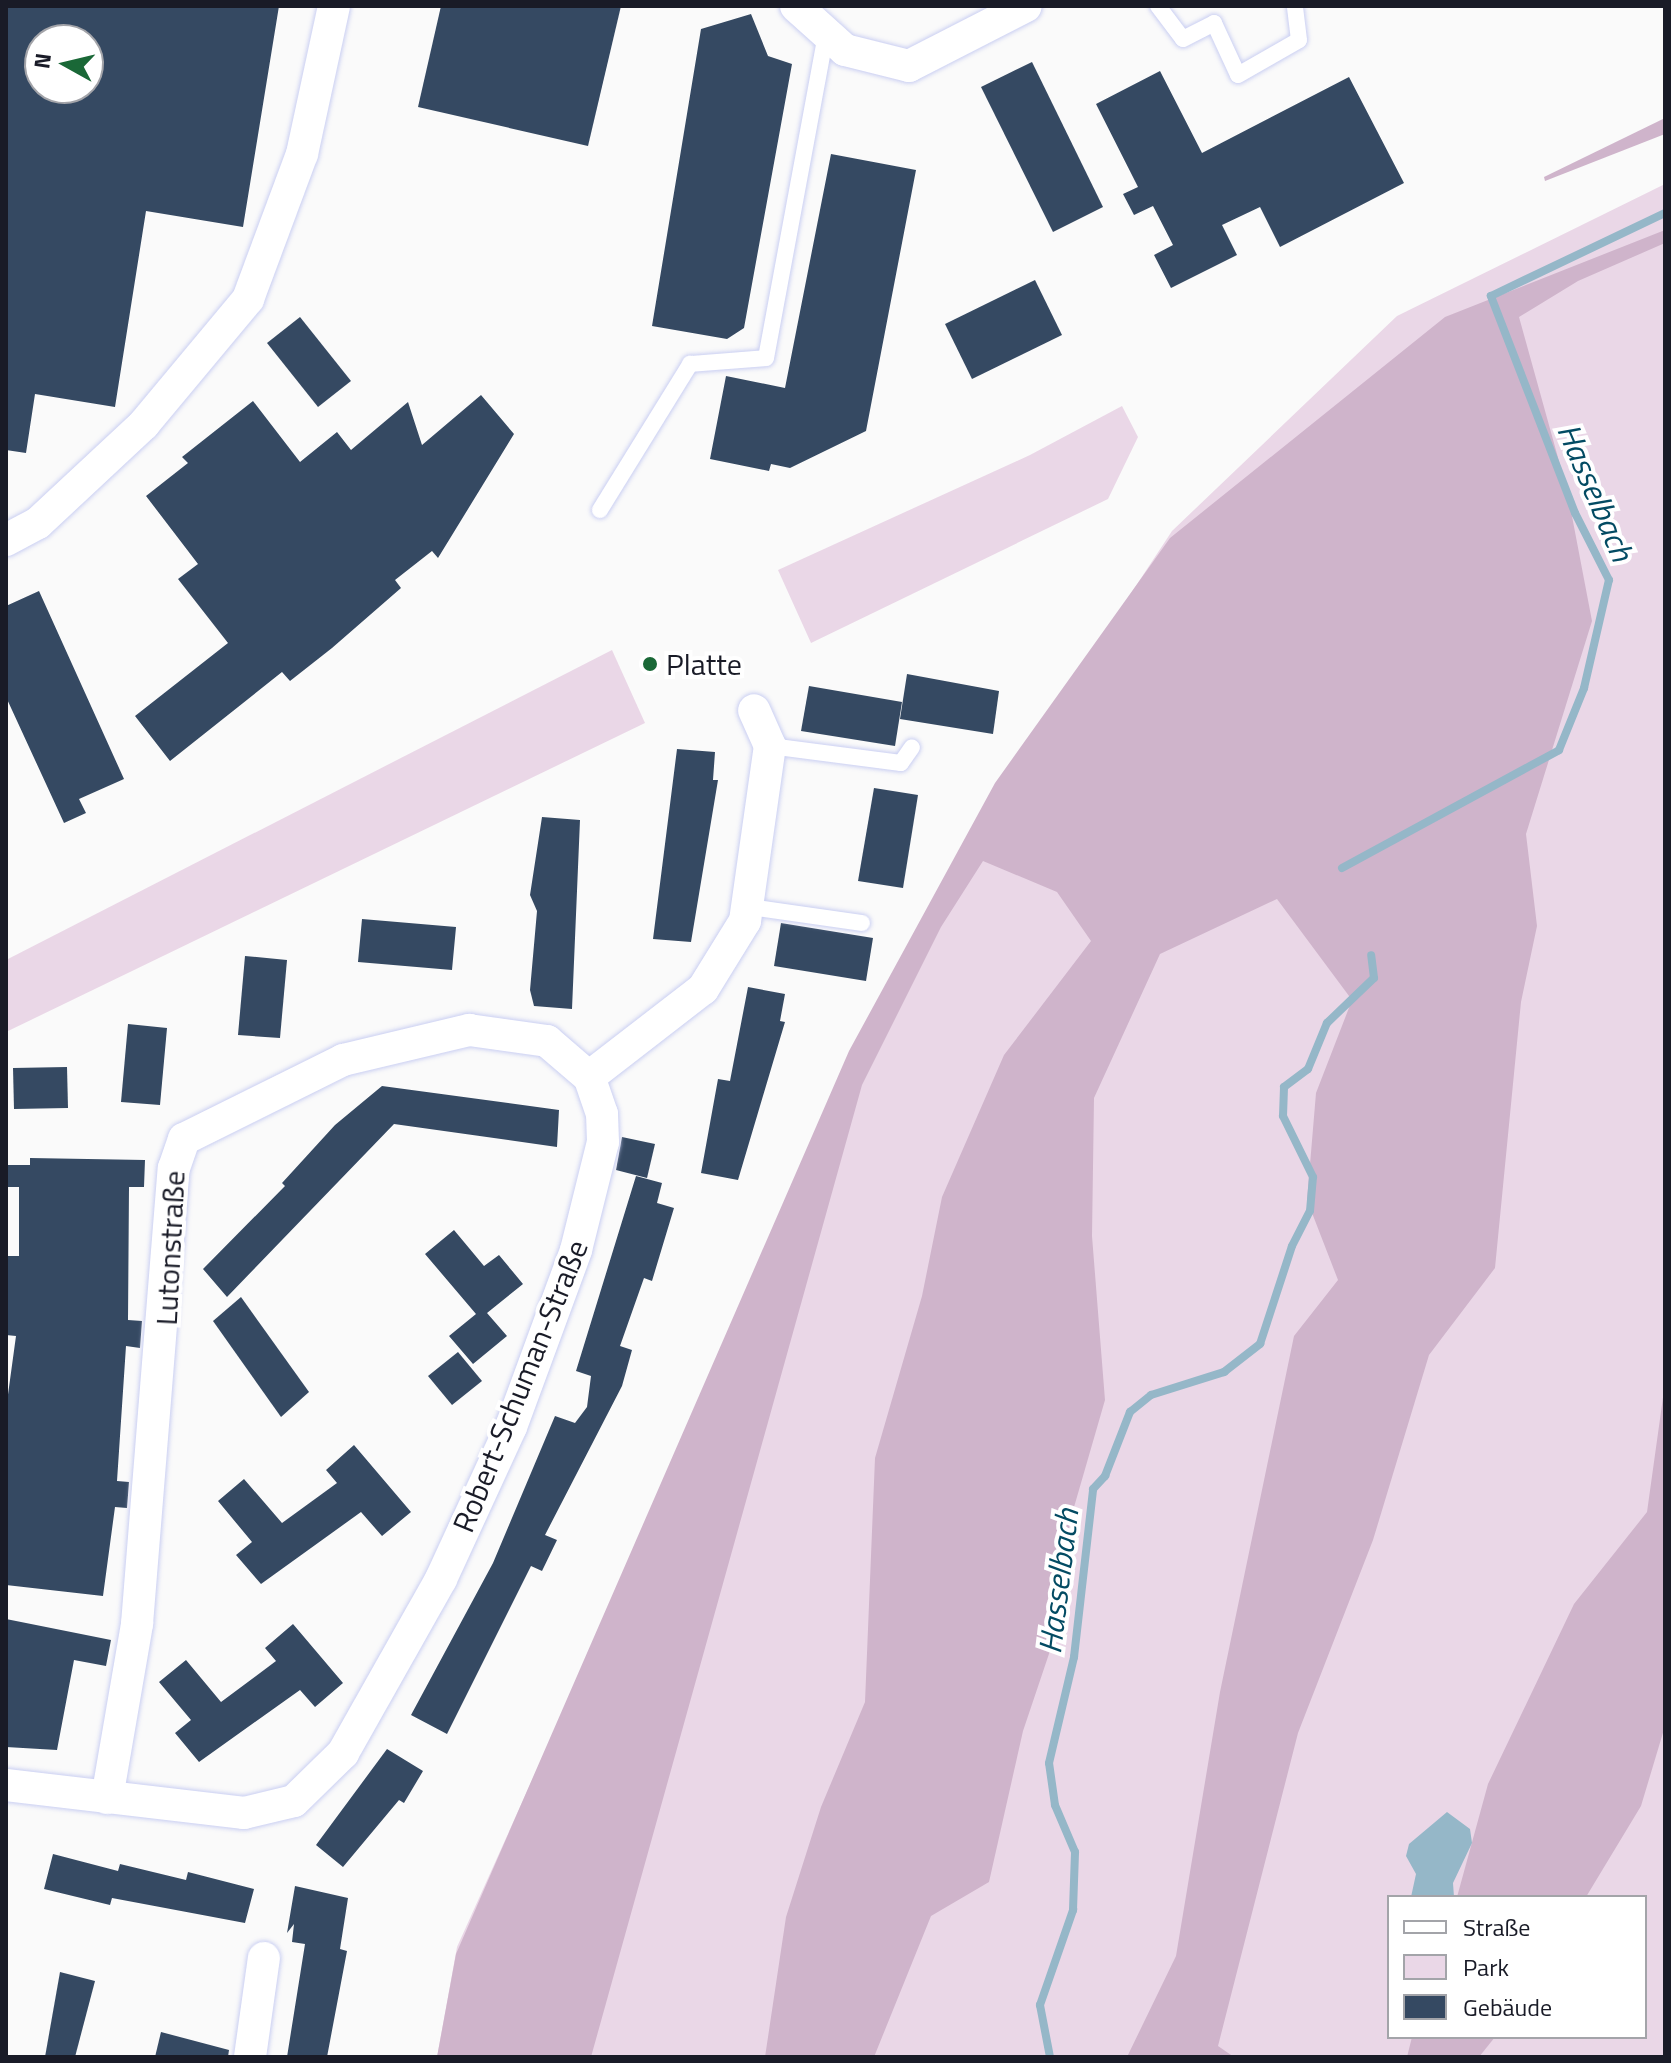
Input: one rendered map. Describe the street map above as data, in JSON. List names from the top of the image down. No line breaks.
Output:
{"streets":{"street":["Lutonstraße","Robert-Schuman-Straße"]},"crossings":[["Lutonstraße","Robert-Schuman-Straße"]],"water":["Hasselbach"],"places":["Platte"],"legend":["Straße","Park","Gebäude"],"north":"left"}
